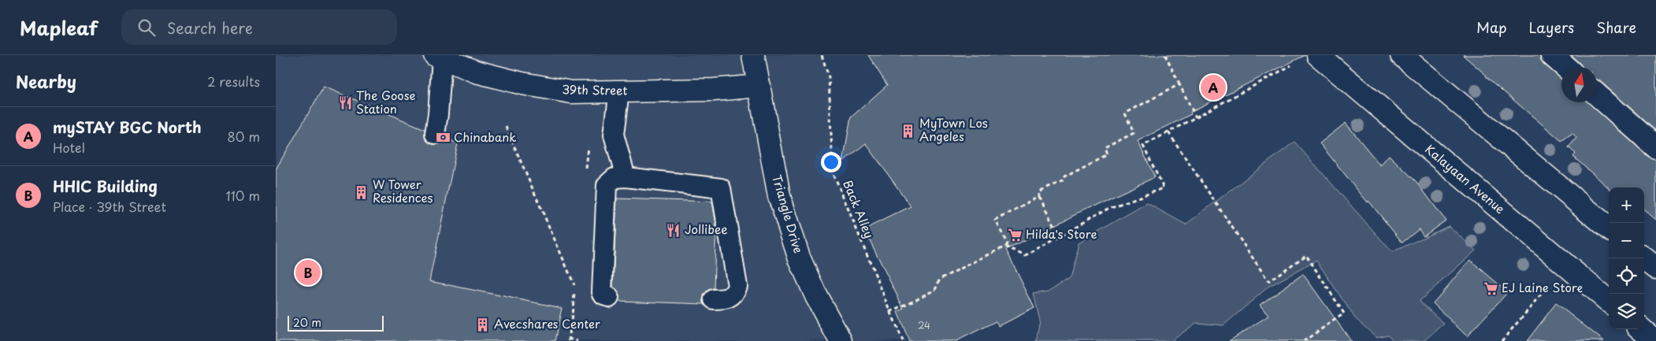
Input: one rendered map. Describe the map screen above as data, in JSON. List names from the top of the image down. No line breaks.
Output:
{"streets":{"street":["39th Street","Kalayaan Avenue","Triangle Drive"],"path":["Back Alley"]},"crossings":[["39th Street","Triangle Drive"]],"places":{"restaurant":["The Goose Station","Jollibee"],"building":["MyTown Los Angeles","W Tower Residences","Avecshares Center"],"bank":["Chinabank"],"supermarket":["Hilda's Store","EJ Laine Store"]},"house_numbers":["24"],"scale_bar":"20 m","north":"top","page":{"header":"Mapleaf","search":"Search here","nav":["Map","Layers","Share"],"heading":["Nearby","2 results"],"pins":["A","B"],"list":[{"mark":"A","name":"mySTAY BGC North","note":"Hotel","value":"80 m"},{"mark":"B","name":"HHIC Building","note":"Place · 39th Street","value":"110 m"}],"map_buttons":["+","−"],"scale":"20 m"}}
